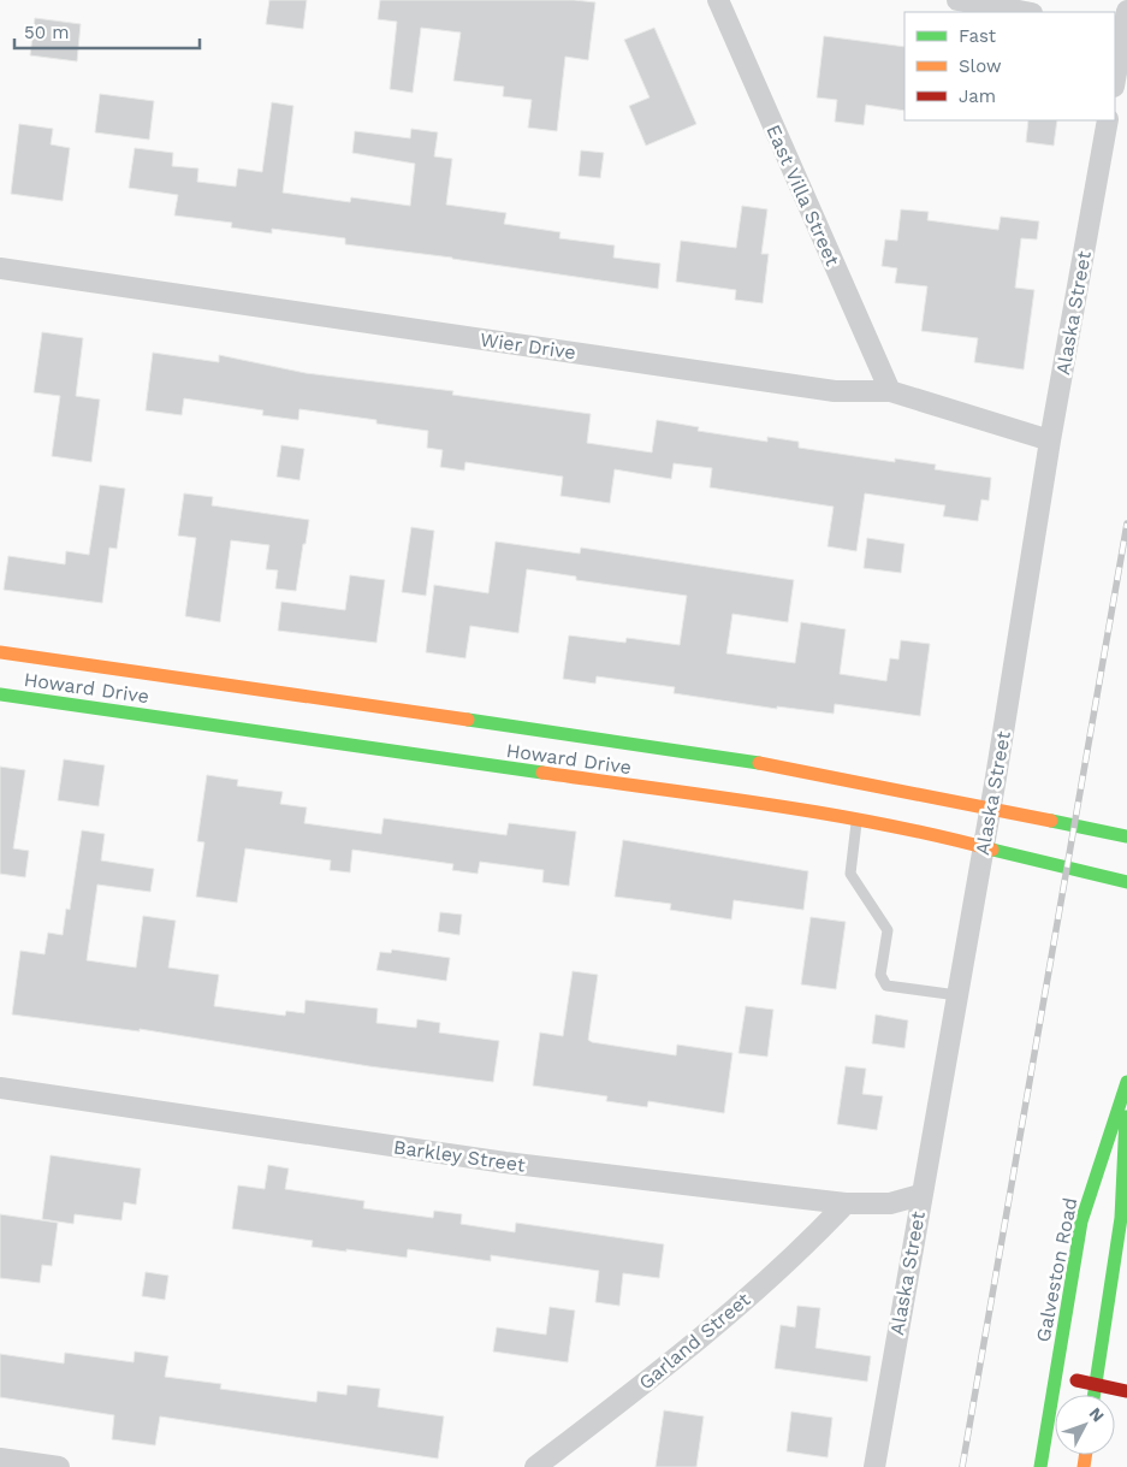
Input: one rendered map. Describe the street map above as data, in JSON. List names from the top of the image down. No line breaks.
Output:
{"streets":{"main road":["Howard Drive","Galveston Road"],"street":["East Villa Street","Alaska Street","Wier Drive","Barkley Street","Garland Street"]},"crossings":[["East Villa Street","Wier Drive"],["Alaska Street","Wier Drive"],["Alaska Street","Howard Drive"],["Alaska Street","Barkley Street"],["Barkley Street","Garland Street"]],"legend":["Fast","Slow","Jam"],"scale_bar":"50 m","north":"top right"}
